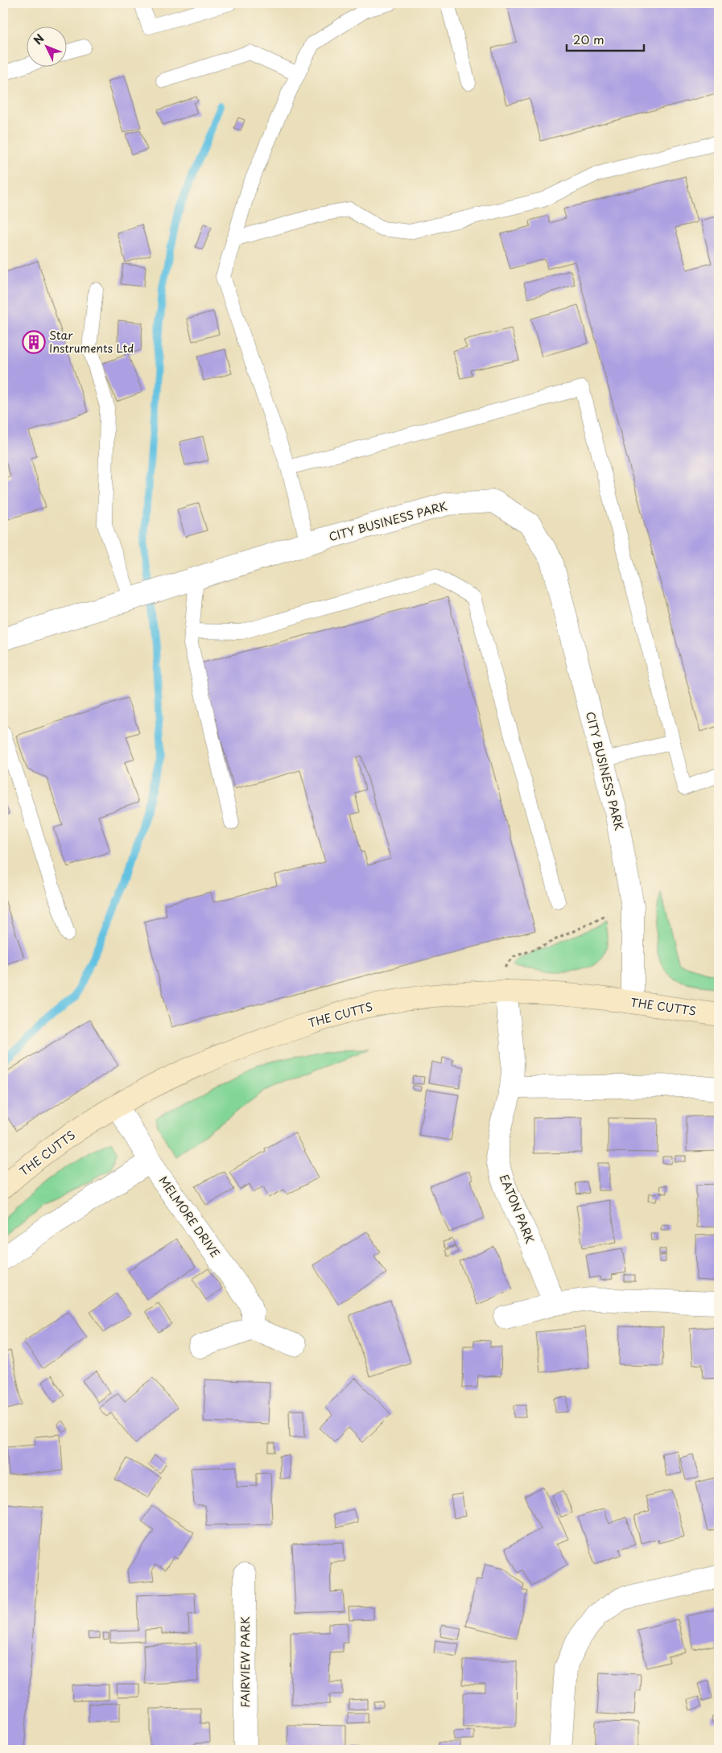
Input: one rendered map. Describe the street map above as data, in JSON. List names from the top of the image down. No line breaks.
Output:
{"streets":{"street":["CITY BUSINESS PARK","THE CUTTS","EATON PARK","MELMORE DRIVE","FAIRVIEW PARK"]},"crossings":[["CITY BUSINESS PARK","THE CUTTS"],["THE CUTTS","EATON PARK"],["THE CUTTS","MELMORE DRIVE"]],"places":{"building":["Star Instruments Ltd"]},"scale_bar":"20 m","north":"top left"}
